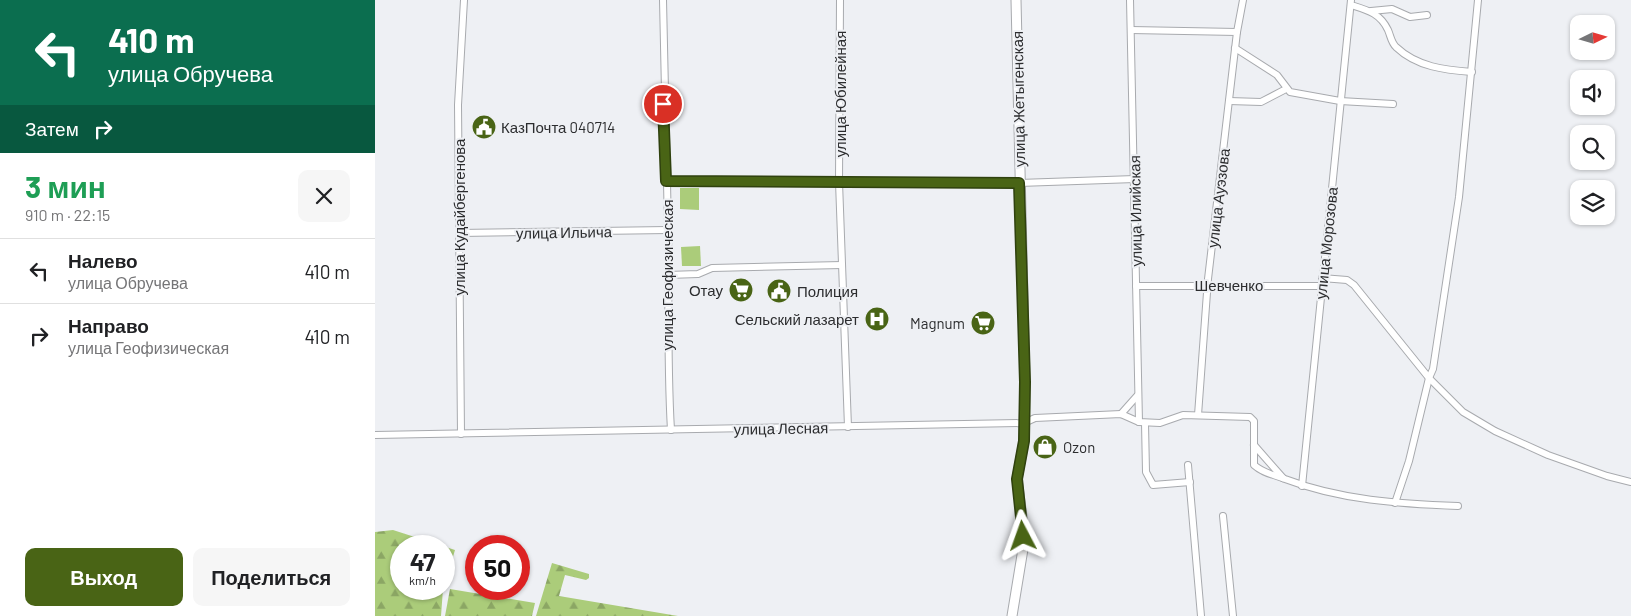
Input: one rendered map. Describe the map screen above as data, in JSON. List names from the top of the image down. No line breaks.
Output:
{"streets":{"main road":["улица Жетыгенская"],"street":["улица Юбилейная","улица Ауэзова","улица Илийская","улица Кудайбергенова","улица Ильича","улица Морозова","улица Геофизическая","Шевченко","улица Лесная"]},"crossings":[["улица Юбилейная","улица Лесная"],["улица Жетыгенская","улица Лесная"],["улица Ауэзова","Шевченко"],["улица Илийская","Шевченко"],["улица Илийская","улица Лесная"],["улица Кудайбергенова","улица Ильича"],["улица Кудайбергенова","улица Лесная"],["улица Ильича","улица Геофизическая"],["улица Морозова","Шевченко"],["улица Геофизическая","улица Лесная"]],"places":{"public building":["КазПочта 040714","Полиция"],"supermarket":["Отау","Magnum"],"hospital":["Сельский лазарет"],"shop":["Ozon"]},"north":"right","page":{"turn":["410 m","улица Обручева"],"then":"Затем","heading":["3 мин","910 m · 22:15"],"list":[{"name":"Налево","note":"улица Обручева","value":"410 m"},{"name":"Направо","note":"улица Геофизическая","value":"410 m"}],"speed":"47 km/h","limit":"50","buttons":["Выход","Поделиться"]}}
